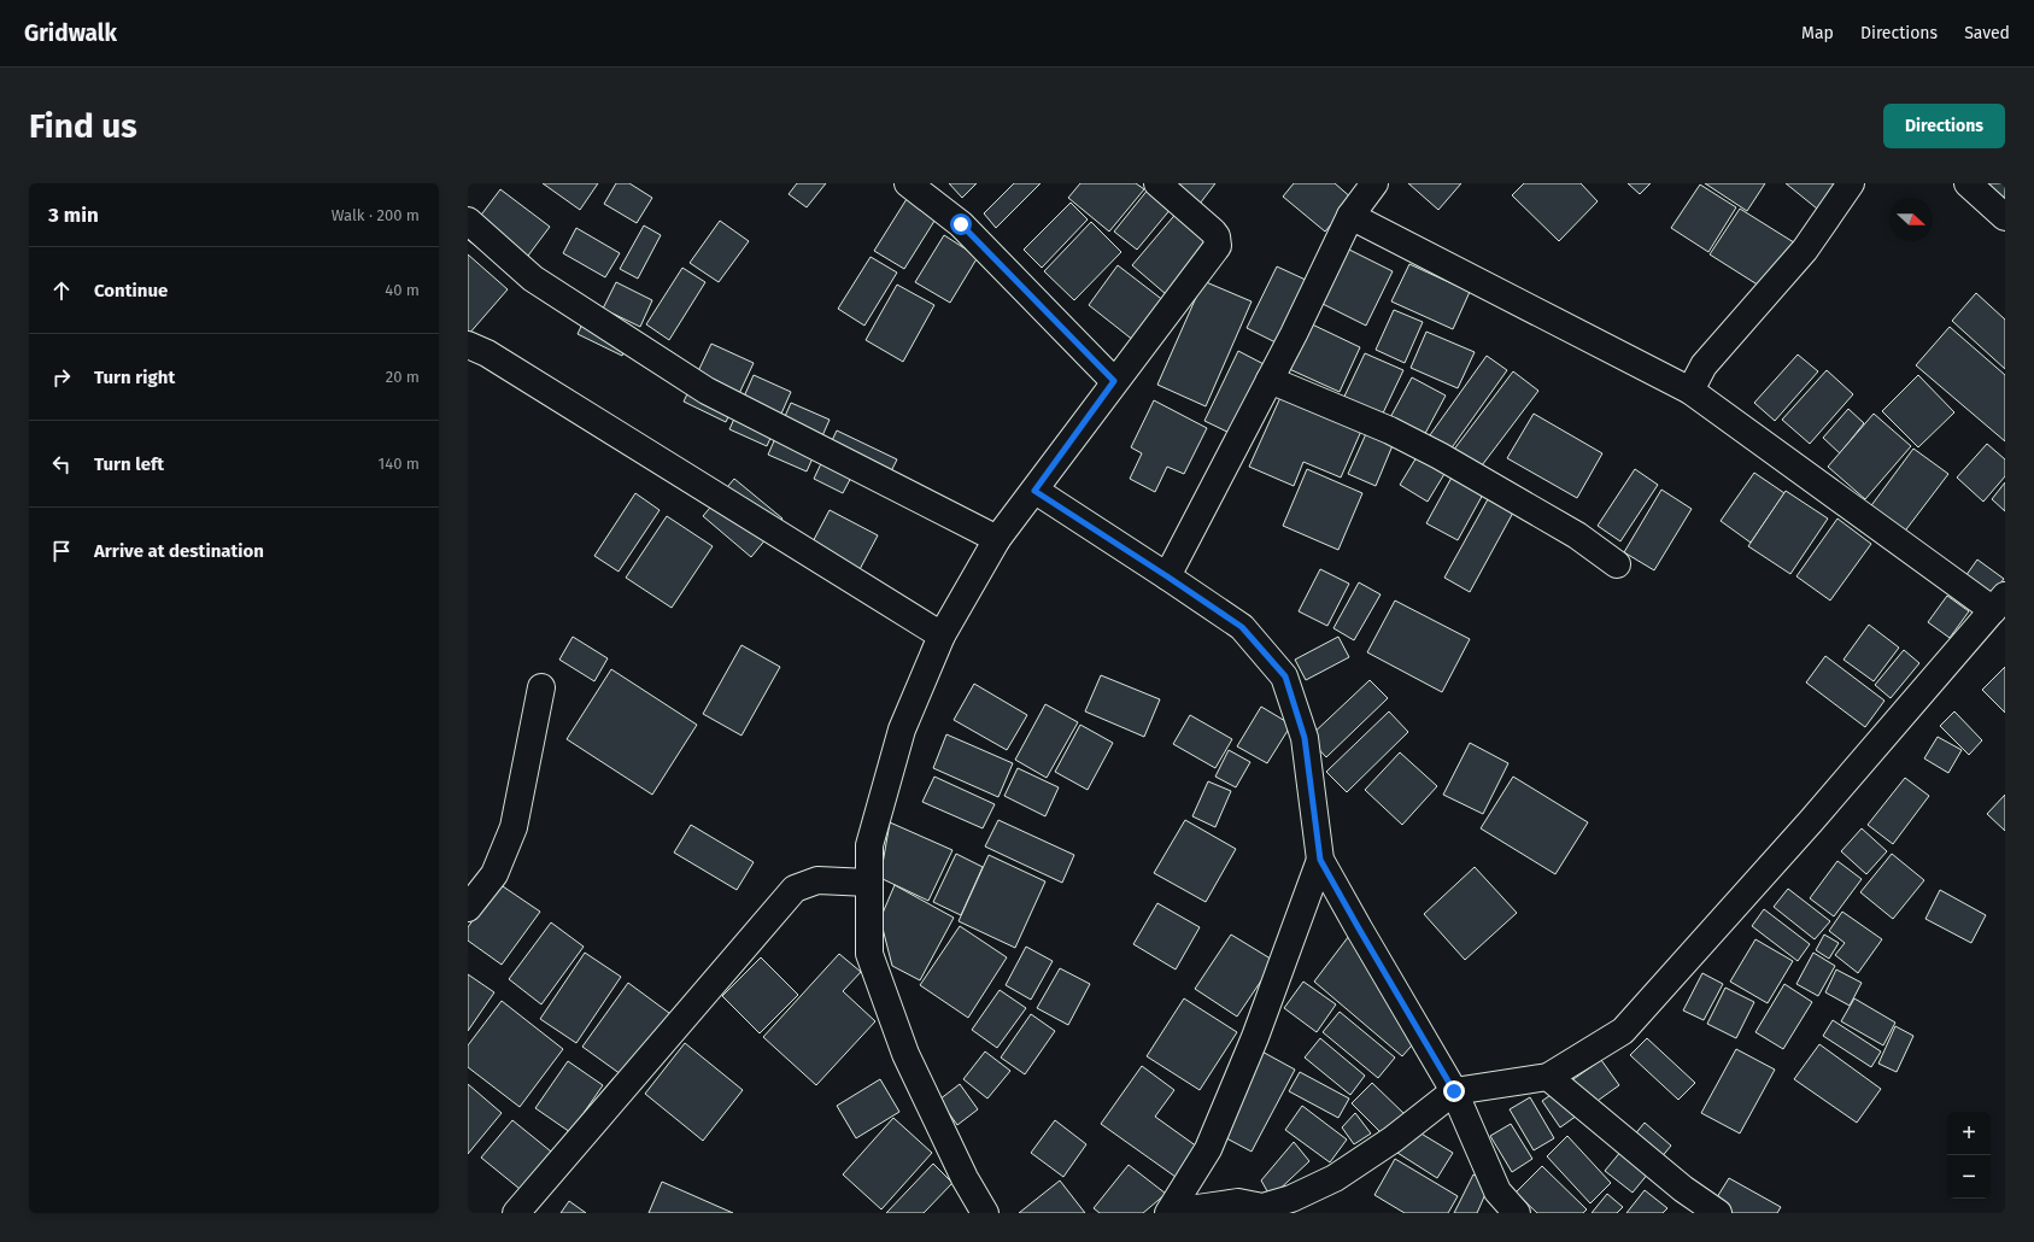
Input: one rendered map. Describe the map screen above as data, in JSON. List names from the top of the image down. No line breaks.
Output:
{"north":"right","page":{"header":"Gridwalk","nav":["Map","Directions","Saved"],"buttons":"Directions","title":"Find us","heading":["3 min","Walk · 200 m"],"list":[["Continue","40 m"],["Turn right","20 m"],["Turn left","140 m"],"Arrive at destination"],"map_buttons":["+","−"]}}
